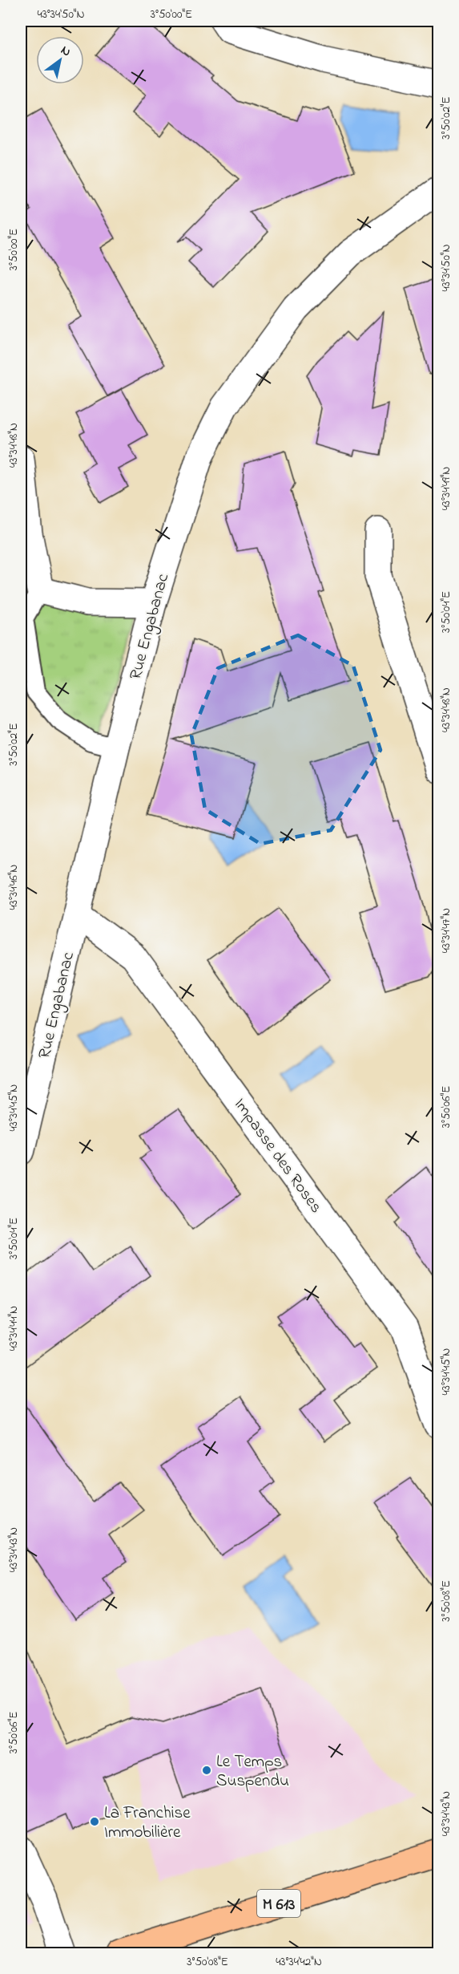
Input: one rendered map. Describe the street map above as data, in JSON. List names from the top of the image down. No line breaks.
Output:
{"streets":{"main road":["M 613"],"street":["Rue Engabanac","Impasse des Roses"]},"crossings":[["Rue Engabanac","Impasse des Roses"]],"places":["Le Temps Suspendu","La Franchise Immobilière"],"north":"top right","coordinates":["43°34'50\"N","3°50'00\"E","3°50'02\"E","43°34'48\"N","43°34'49\"N","3°50'04\"E","43°34'46\"N","43°34'47\"N","3°50'06\"E","43°34'45\"N","43°34'44\"N","43°34'43\"N","3°50'08\"E","43°34'42\"N"]}
